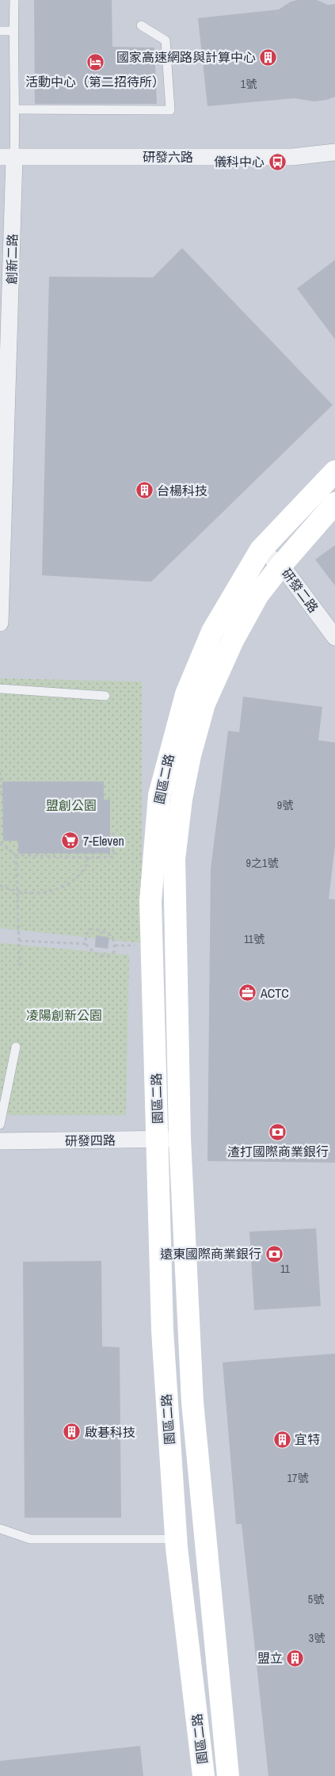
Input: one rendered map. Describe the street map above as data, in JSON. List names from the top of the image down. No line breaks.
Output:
{"streets":{"street":["研發六路","創新二路","研發二路","園區二路","研發四路"]},"crossings":[["研發六路","創新二路"],["研發二路","園區二路"],["園區二路","研發四路"]],"parks":["盟創公園","凌陽創新公園"],"places":{"building":["國家高速網路與計算中心","台楊科技","啟碁科技","宜特","盟立"],"hotel":["活動中心（第二招待所）"],"bus stop":["儀科中心"],"supermarket":["7-Eleven"],"office":["ACTC"],"bank":["渣打國際商業銀行","遠東國際商業銀行"]},"house_numbers":["1號","9號","9之1號","11號","11","17號","5號","3號"]}
